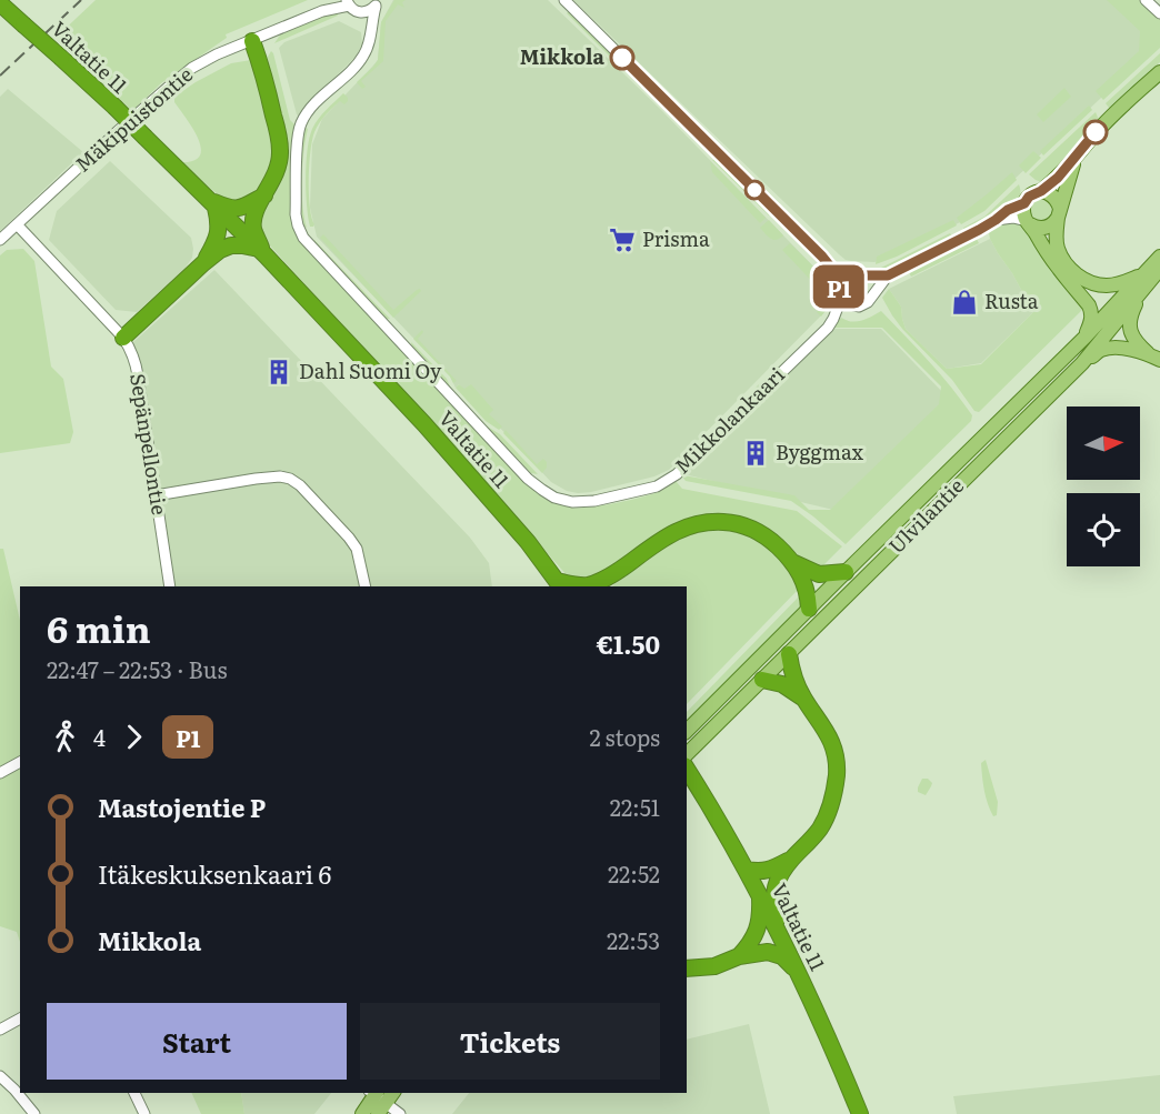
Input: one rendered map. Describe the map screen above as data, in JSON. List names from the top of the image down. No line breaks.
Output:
{"streets":{"highway":["Valtatie 11"],"main road":["Ulvilantie"],"street":["Mäkipuistontie","Mikkolankaari","Sepänpellontie"]},"crossings":[["Mäkipuistontie","Mikkolankaari"],["Mäkipuistontie","Sepänpellontie"]],"places":{"other":["Mikkola"],"supermarket":["Prisma"],"shop":["Rusta"],"building":["Dahl Suomi Oy","Byggmax"]},"lines":["bus line P1"],"north":"right","page":{"on_map":"P1","heading":["6 min","22:47 – 22:53 · Bus","€1.50"],"legs":["4","P1","2 stops"],"list":[{"name":"Mastojentie P","value":"22:51"},{"name":"Itäkeskuksenkaari 6","value":"22:52"},{"name":"Mikkola","value":"22:53"}],"buttons":["Start","Tickets"]}}
